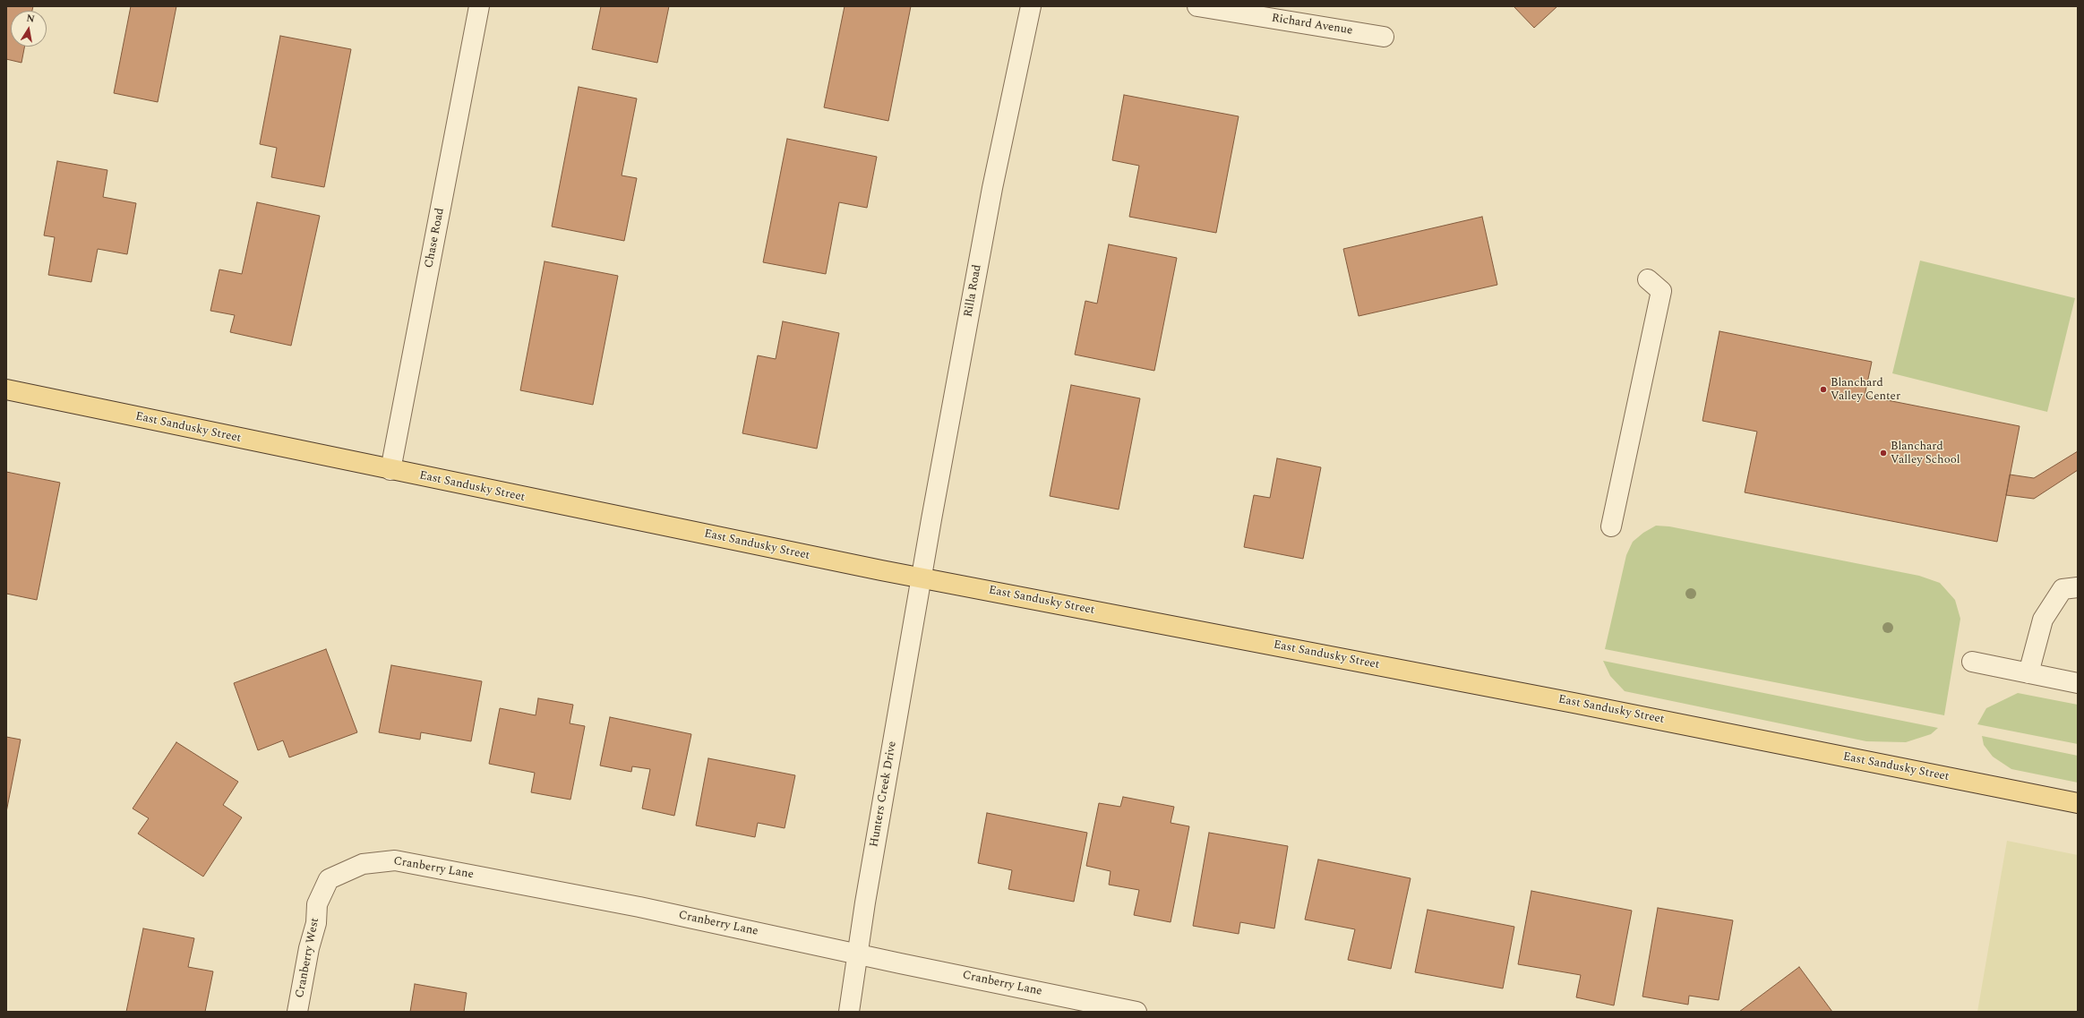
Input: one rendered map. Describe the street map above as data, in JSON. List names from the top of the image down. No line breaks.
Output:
{"streets":{"main road":["East Sandusky Street"],"street":["Richard Avenue","Chase Road","Rilla Road","Hunters Creek Drive","Cranberry Lane","Cranberry West"]},"crossings":[["Chase Road","East Sandusky Street"],["Rilla Road","East Sandusky Street"],["Rilla Road","Hunters Creek Drive"],["East Sandusky Street","Hunters Creek Drive"],["Hunters Creek Drive","Cranberry Lane"],["Cranberry Lane","Cranberry West"]],"places":["Blanchard Valley Center","Blanchard Valley School"],"north":"top"}
